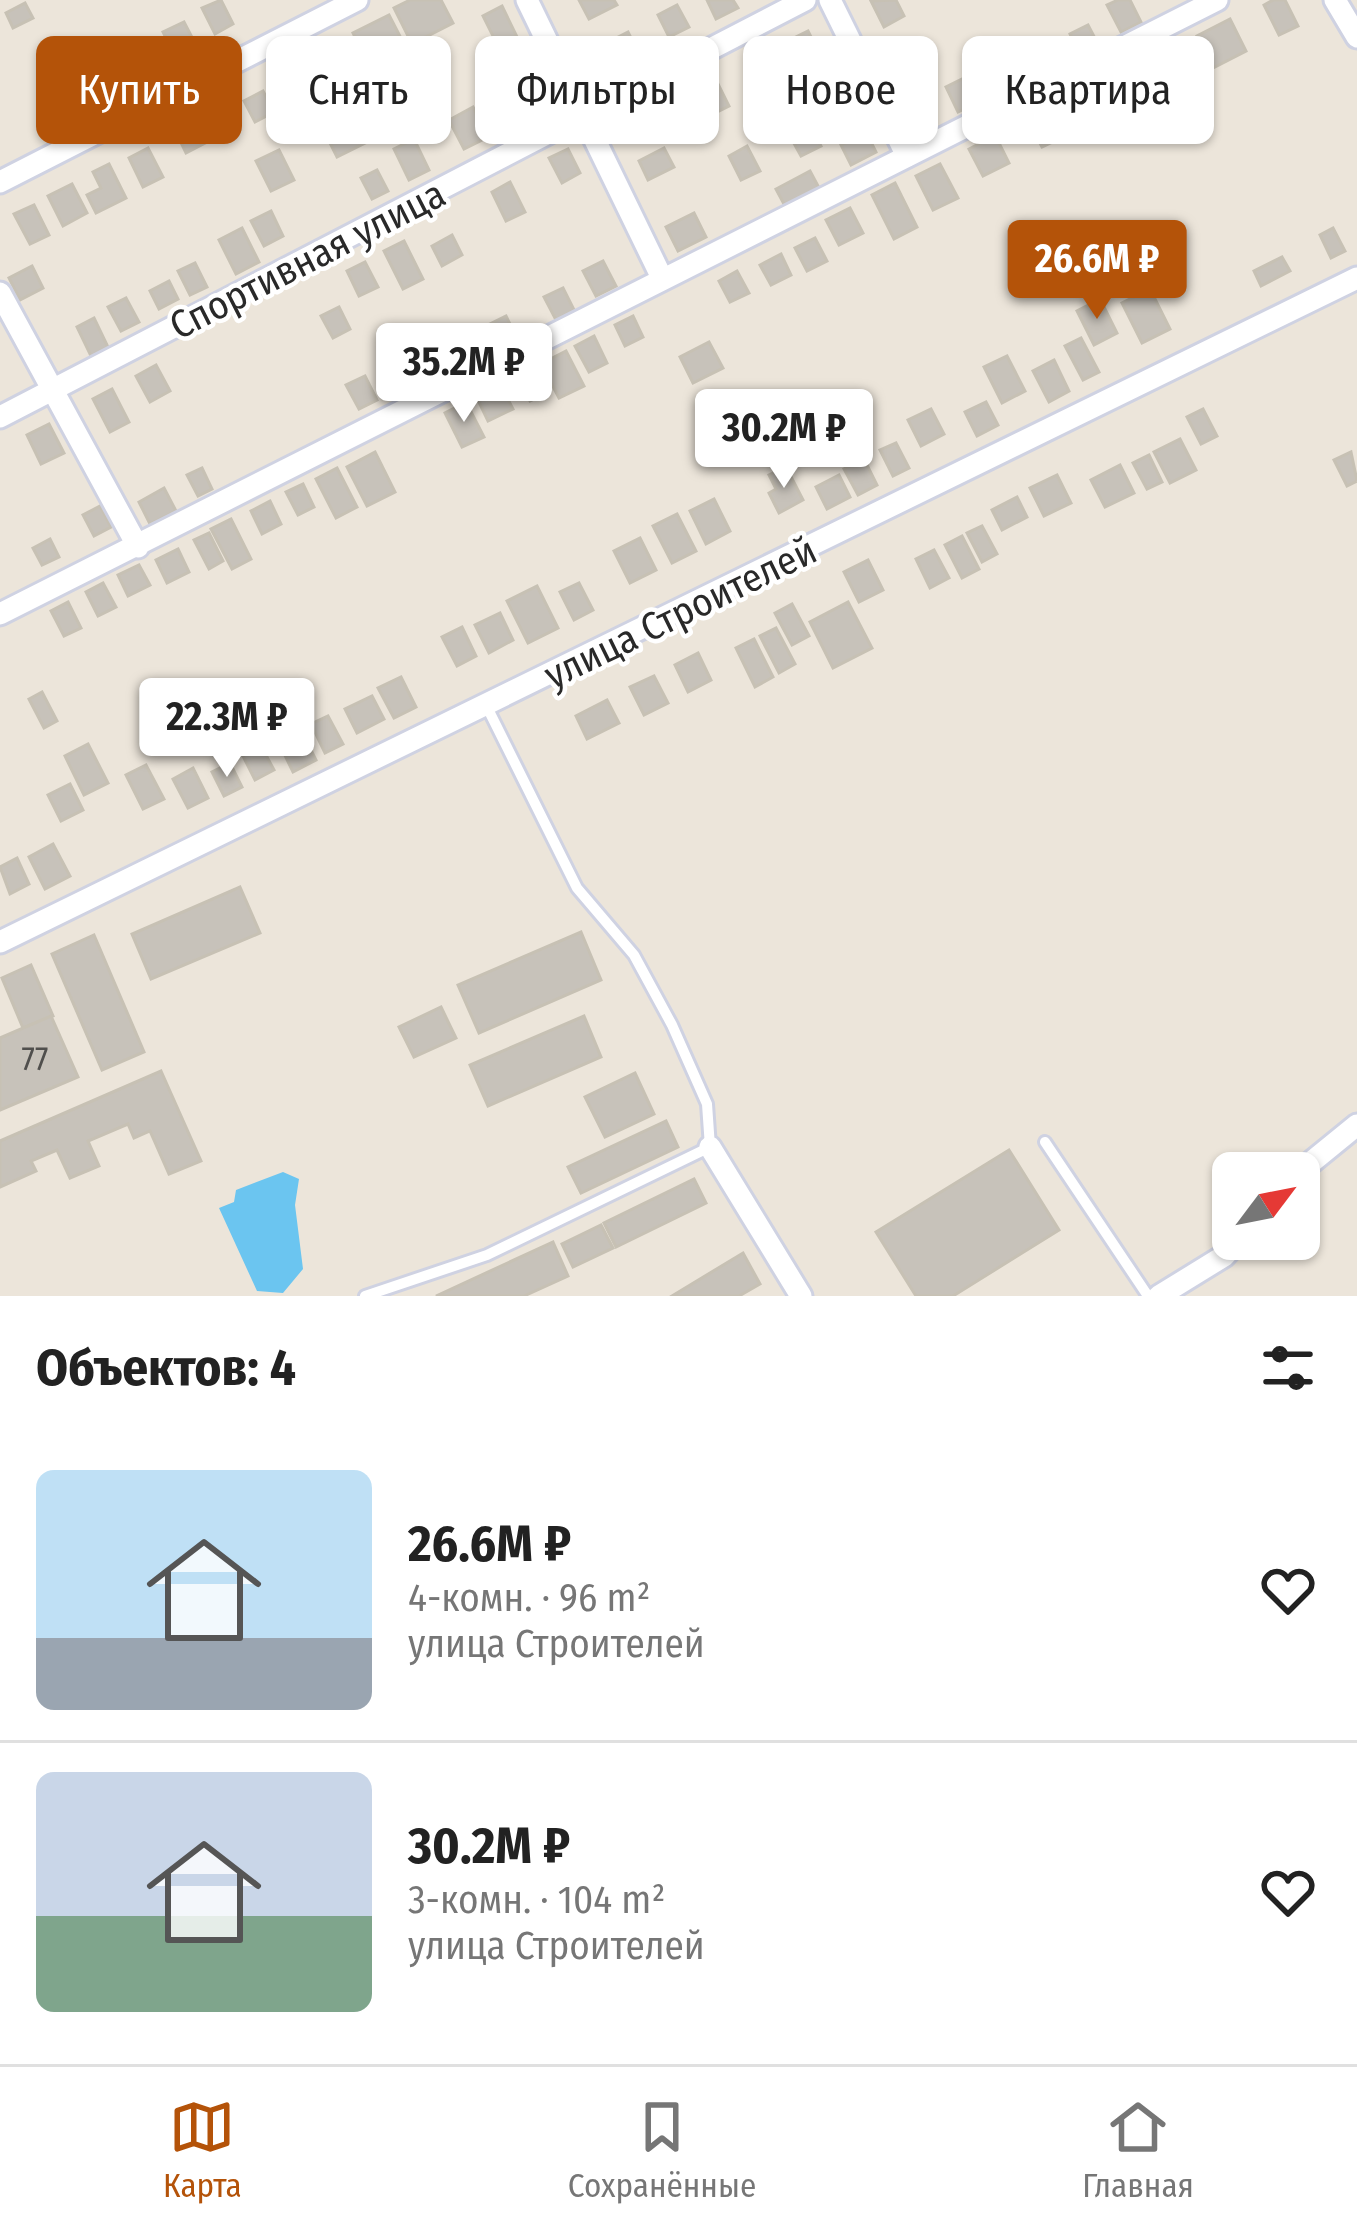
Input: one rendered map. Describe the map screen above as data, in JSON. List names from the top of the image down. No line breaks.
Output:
{"streets":{"street":["Спортивная улица","улица Строителей"]},"house_numbers":["77"],"north":"top right","page":{"chip":["Купить","Снять","Фильтры","Новое","Квартира"],"price":["26.6M ₽","35.2M ₽","30.2M ₽","22.3M ₽"],"heading":"Объектов: 4","list":[{"name":"26.6M ₽","note":"4-комн. · 96 m² · улица Строителей"},{"name":"30.2M ₽","note":"3-комн. · 104 m² · улица Строителей"}],"tabs":["Карта","Сохранённые","Главная"]}}
